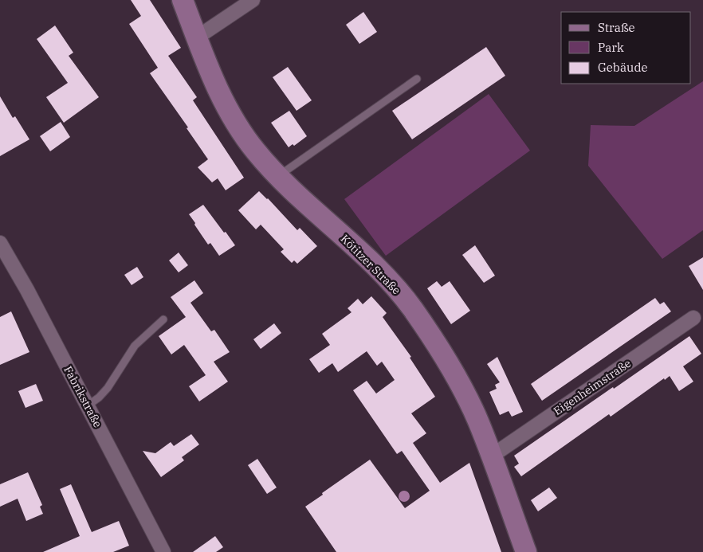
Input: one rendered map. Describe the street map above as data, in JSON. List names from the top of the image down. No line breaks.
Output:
{"streets":{"street":["Kötitzer Straße","Eigenheimstraße","Fabrikstraße"]},"crossings":[["Kötitzer Straße","Eigenheimstraße"]],"legend":["Straße","Park","Gebäude"]}
